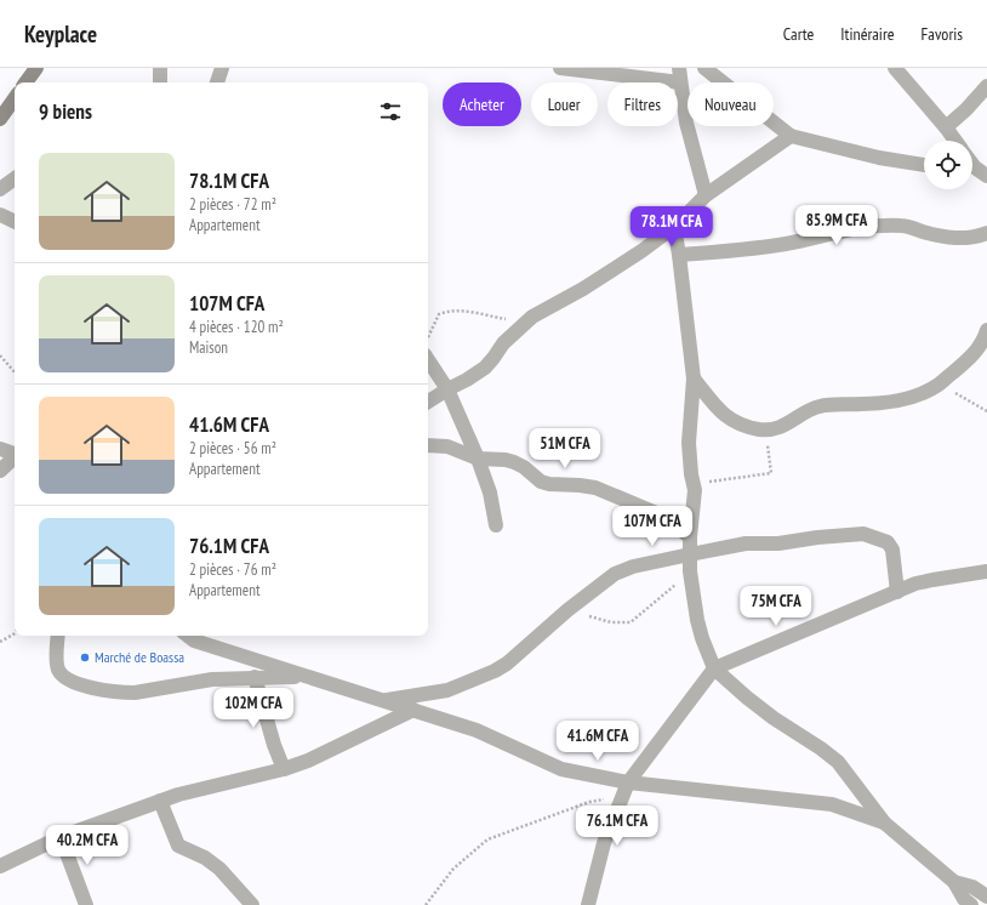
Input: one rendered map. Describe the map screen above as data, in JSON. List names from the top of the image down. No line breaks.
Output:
{"places":["Marché de Boassa"],"page":{"header":"Keyplace","nav":["Carte","Itinéraire","Favoris"],"chip":["Acheter","Louer","Filtres","Nouveau"],"heading":"9 biens","list":[{"name":"78.1M CFA","note":"2 pièces · 72 m² · Appartement"},{"name":"107M CFA","note":"4 pièces · 120 m² · Maison"},{"name":"41.6M CFA","note":"2 pièces · 56 m² · Appartement"},{"name":"76.1M CFA","note":"2 pièces · 76 m² · Appartement"}],"price":["85.9M CFA","78.1M CFA","51M CFA","107M CFA","75M CFA","102M CFA","41.6M CFA","76.1M CFA","40.2M CFA"]}}
